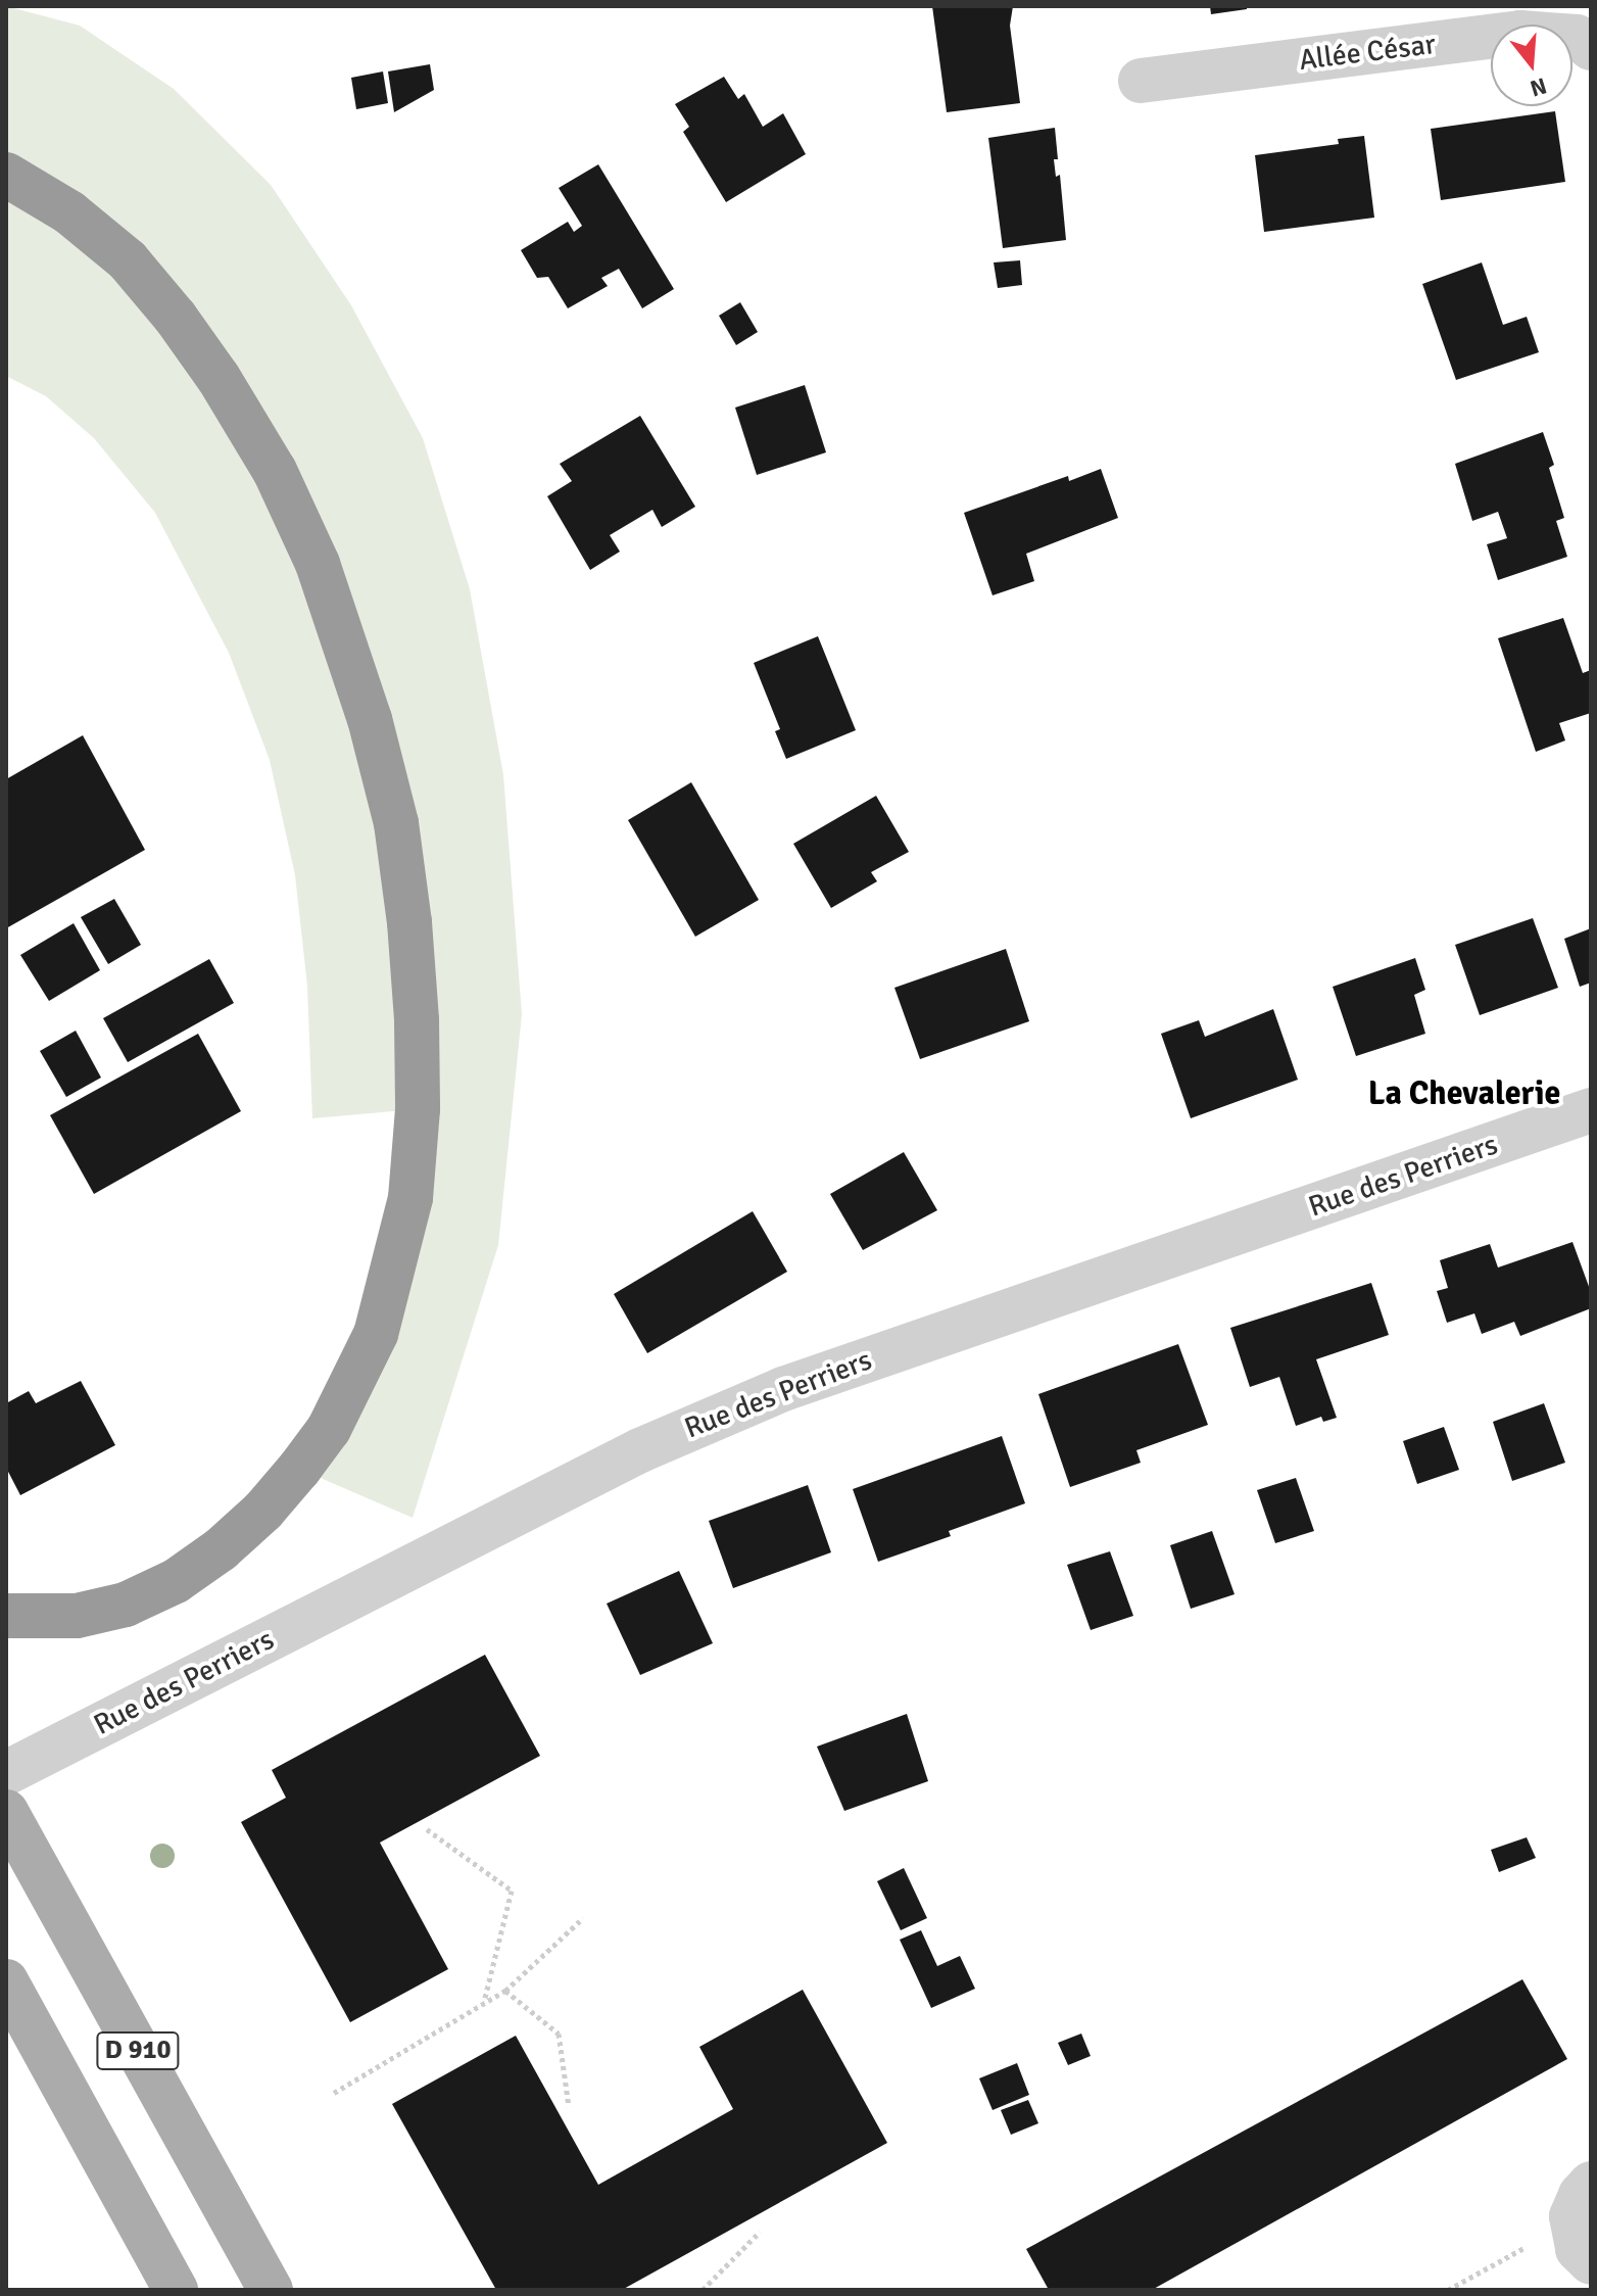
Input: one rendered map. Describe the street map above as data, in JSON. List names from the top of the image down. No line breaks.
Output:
{"streets":{"main road":["D 910"],"street":["Allée César","Rue des Perriers"]},"districts":["La Chevalerie"],"north":"bottom"}
